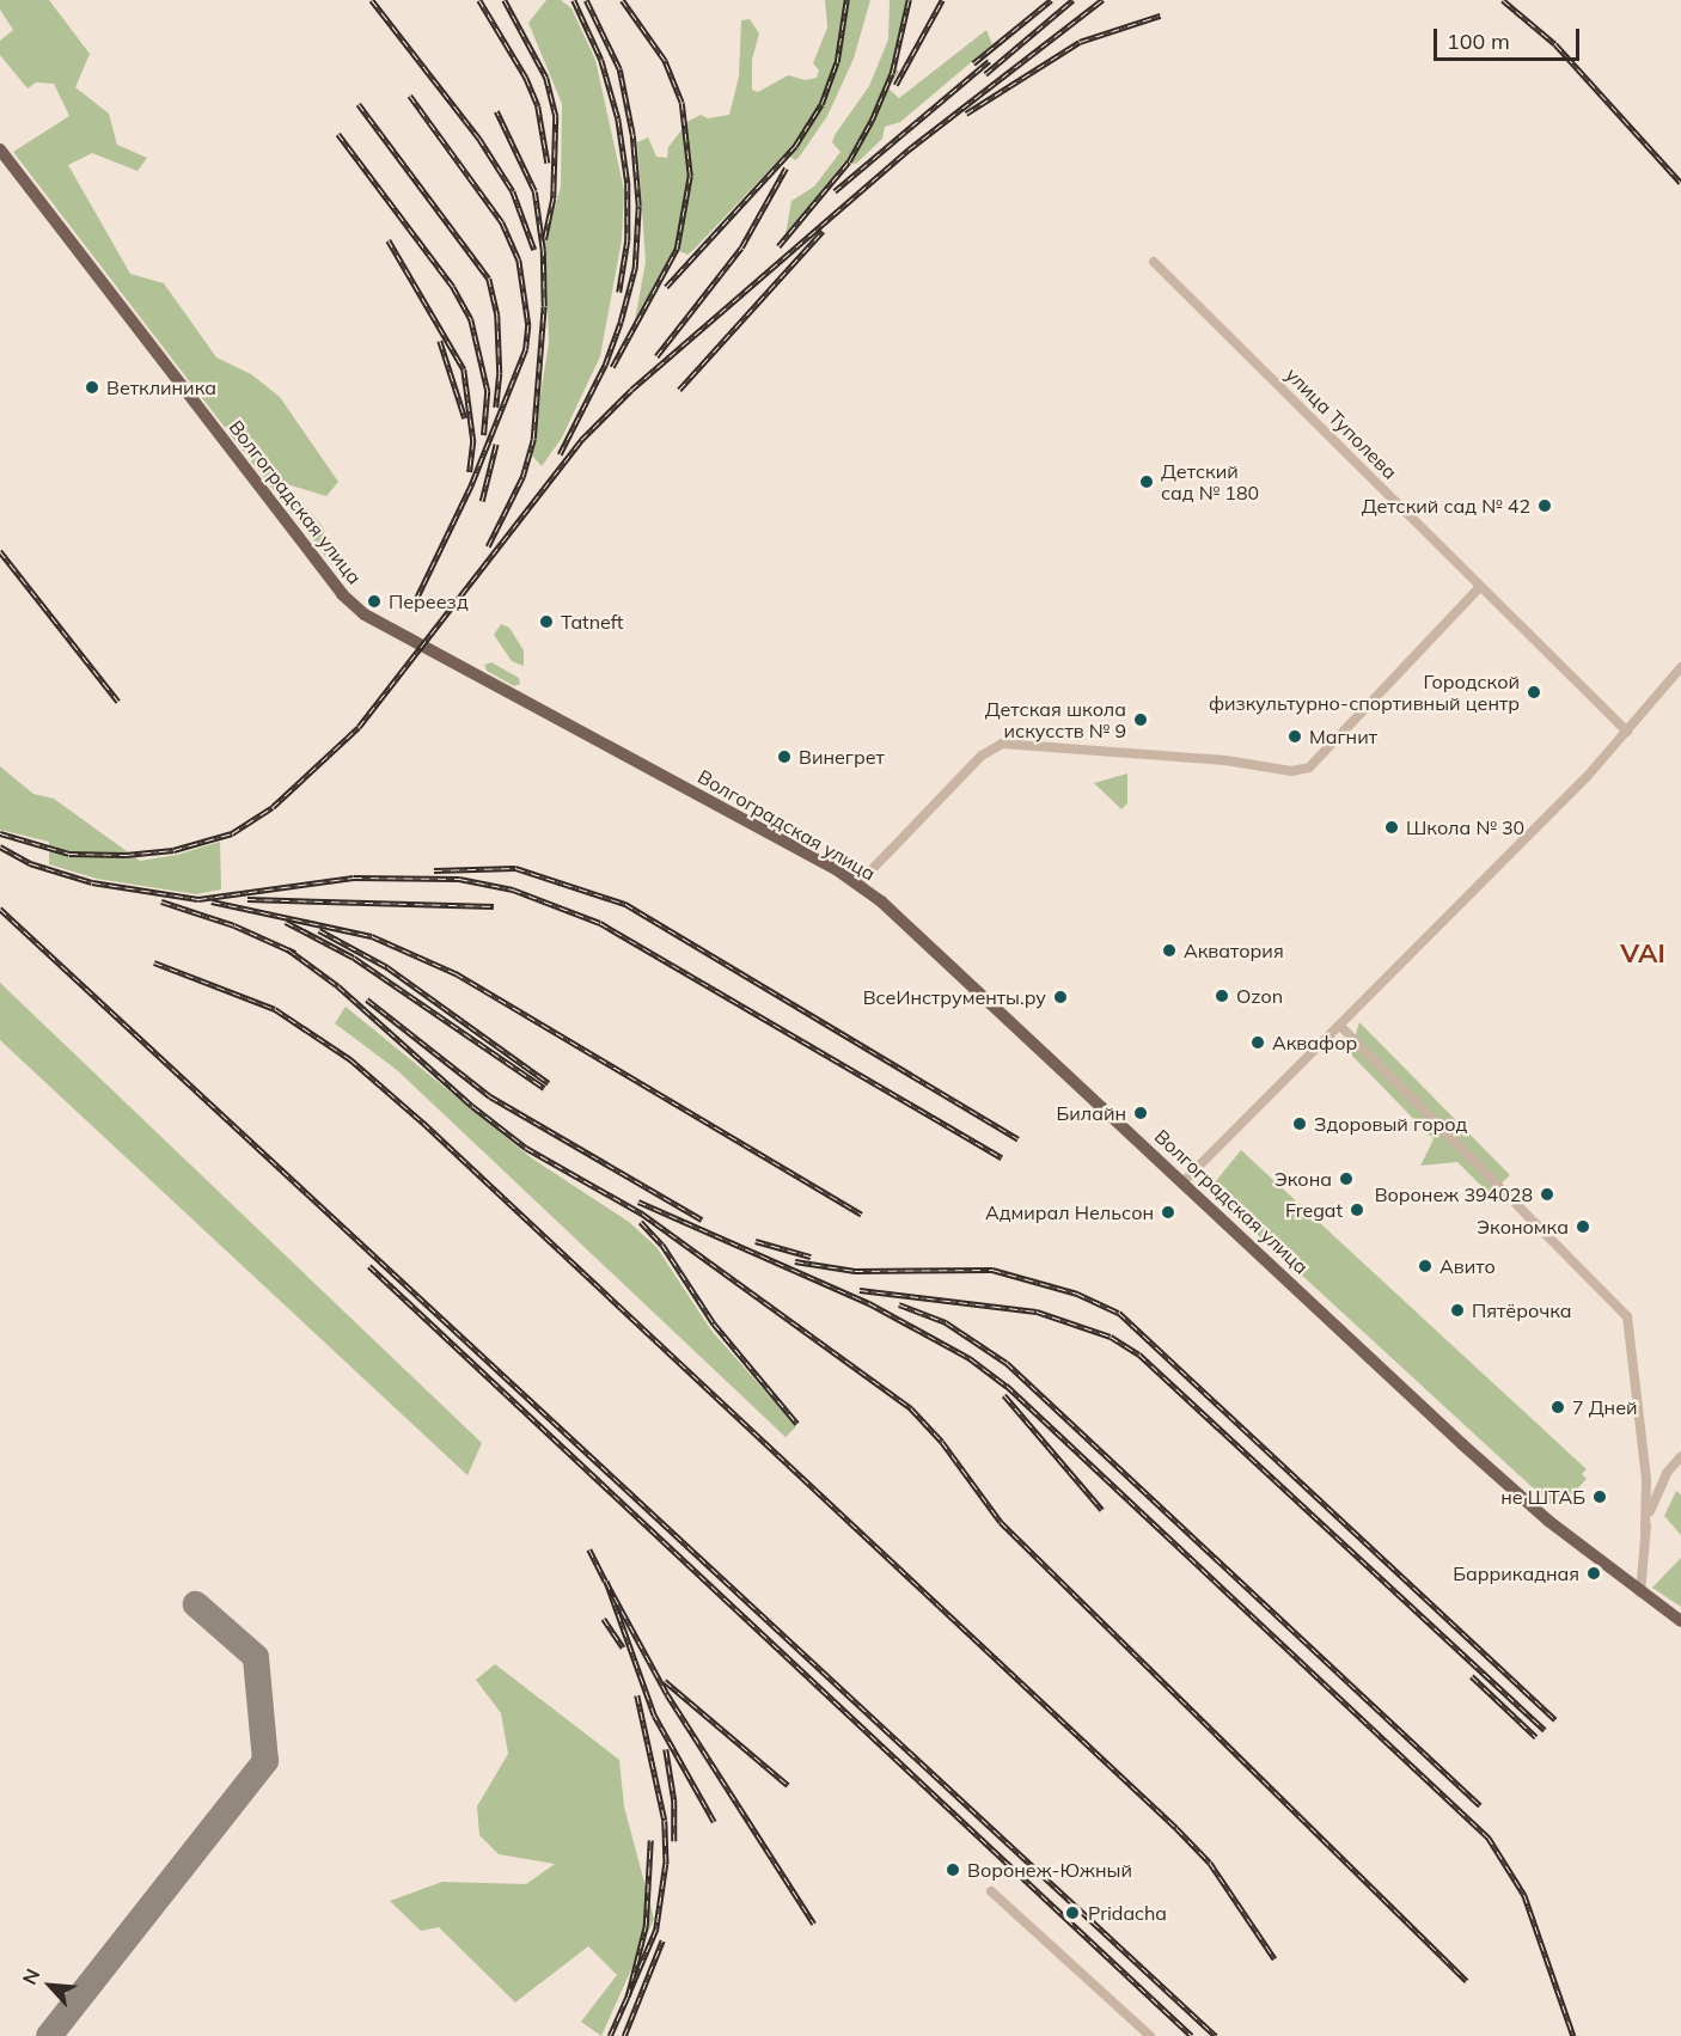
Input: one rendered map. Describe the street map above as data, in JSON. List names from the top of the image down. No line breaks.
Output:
{"streets":{"main road":["Волгоградская улица"],"street":["улица Туполева"]},"districts":["VAI"],"places":["Ветклиника","Детский сад № 180","Детский сад № 42","Переезд","Tatneft","Городской физкультурно-спортивный центр","Детская школа искусств № 9","Магнит","Винегрет","Школа № 30","Акватория","Ozon","ВсеИнструменты.ру","Аквафор","Билайн","Здоровый город","Экона","Воронеж 394028","Fregat","Адмирал Нельсон","Экономка","Авито","Пятёрочка","7 Дней","не ШТАБ","Баррикадная","Воронеж-Южный","Pridacha"],"scale_bar":"100 m","north":"top left"}
